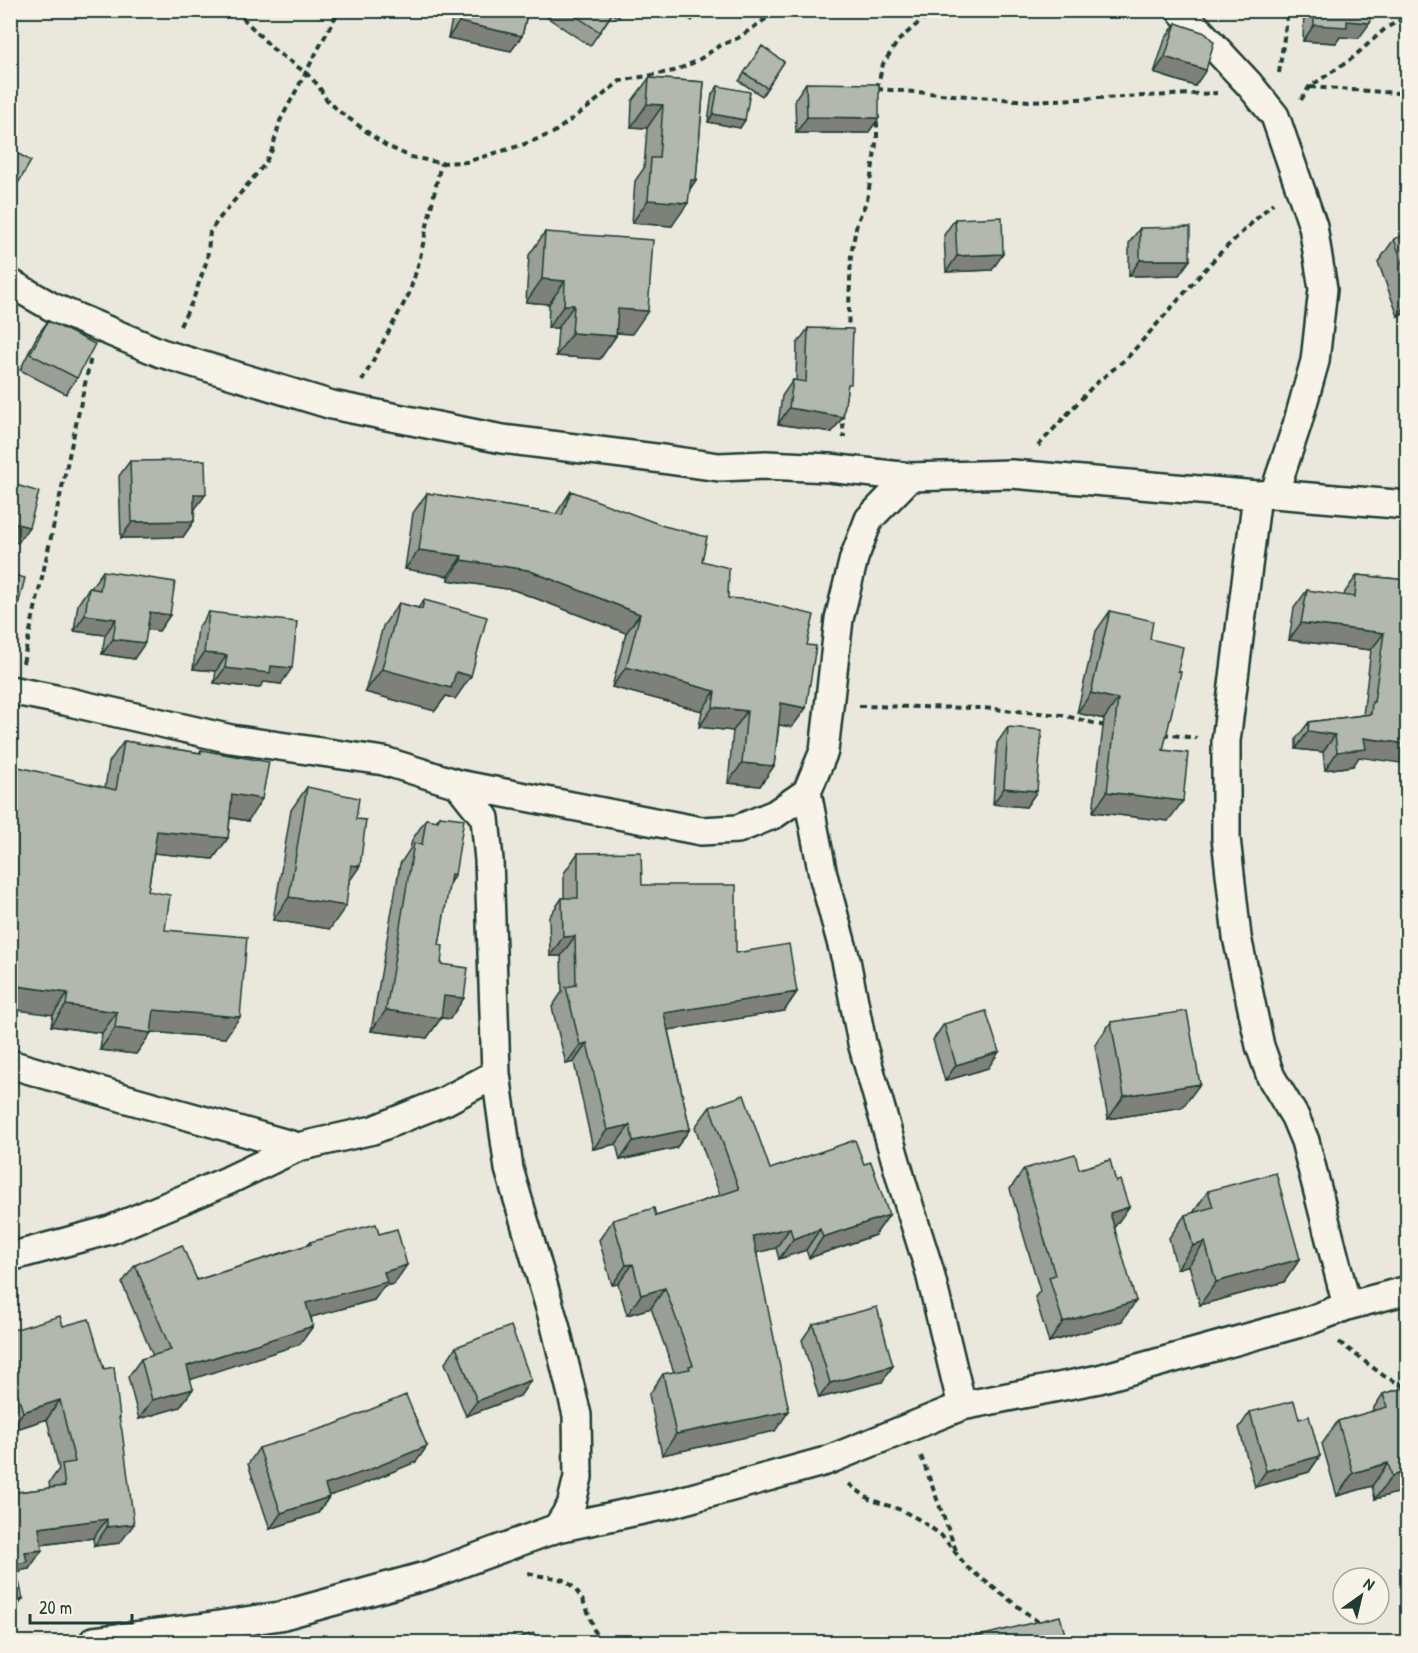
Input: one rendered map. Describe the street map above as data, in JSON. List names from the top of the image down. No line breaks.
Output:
{"scale_bar":"20 m","north":"top right"}
